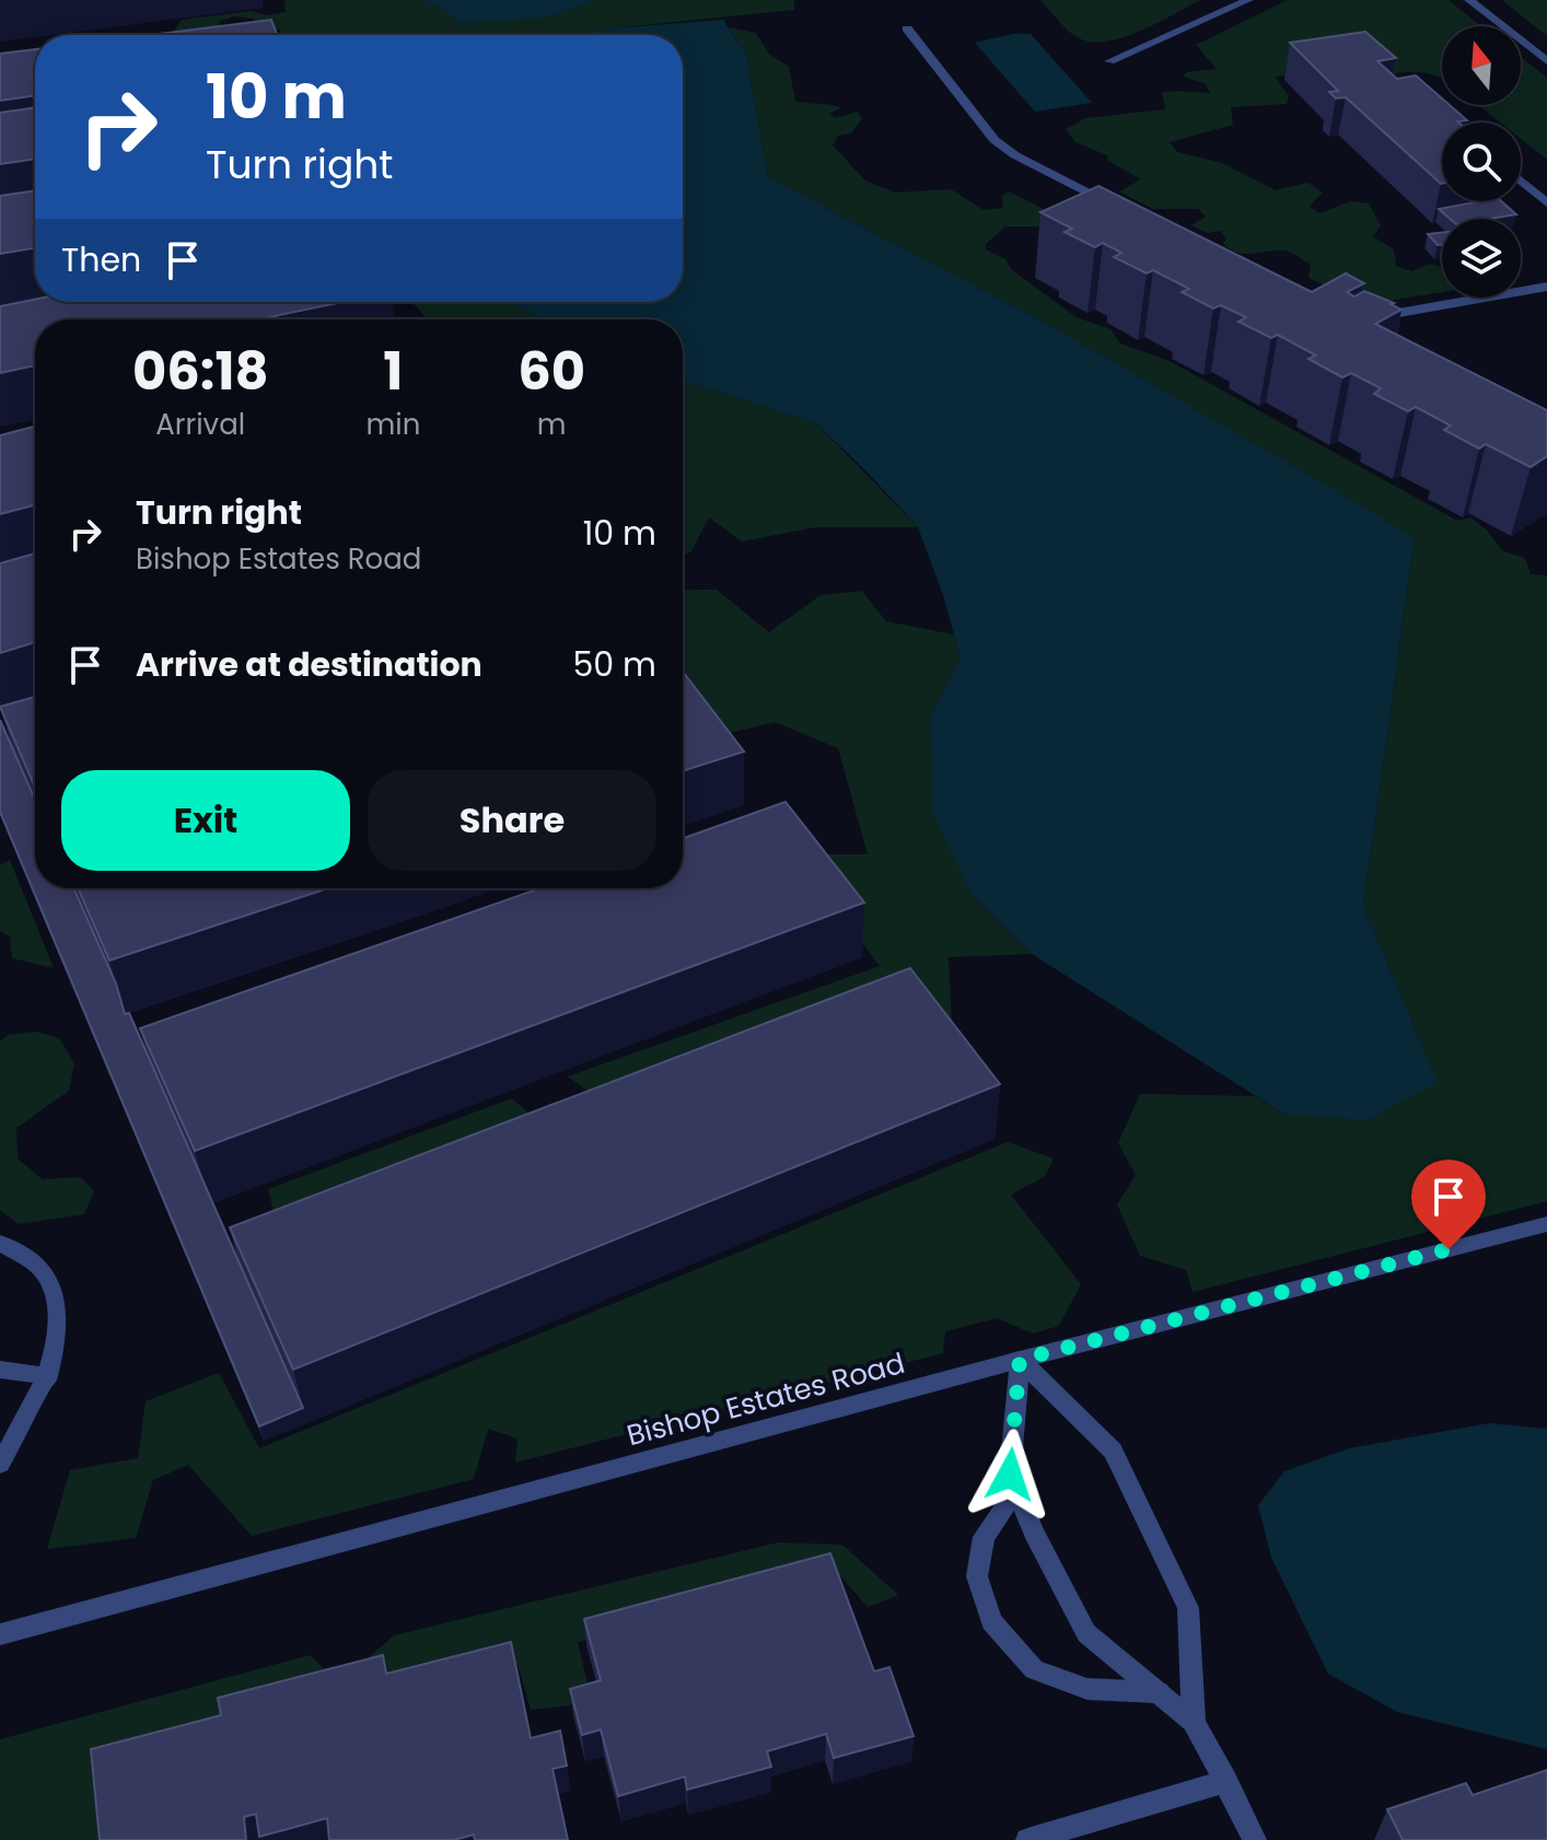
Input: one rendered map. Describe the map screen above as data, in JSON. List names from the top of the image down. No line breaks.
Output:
{"streets":{"street":["Bishop Estates Road"]},"north":"top","page":{"turn":["10 m","Turn right"],"then":"Then","eta":["06:18","Arrival","1","min","60","m"],"list":[{"name":"Turn right","note":"Bishop Estates Road","value":"10 m"},{"name":"Arrive at destination","value":"50 m"}],"buttons":["Exit","Share"]}}
